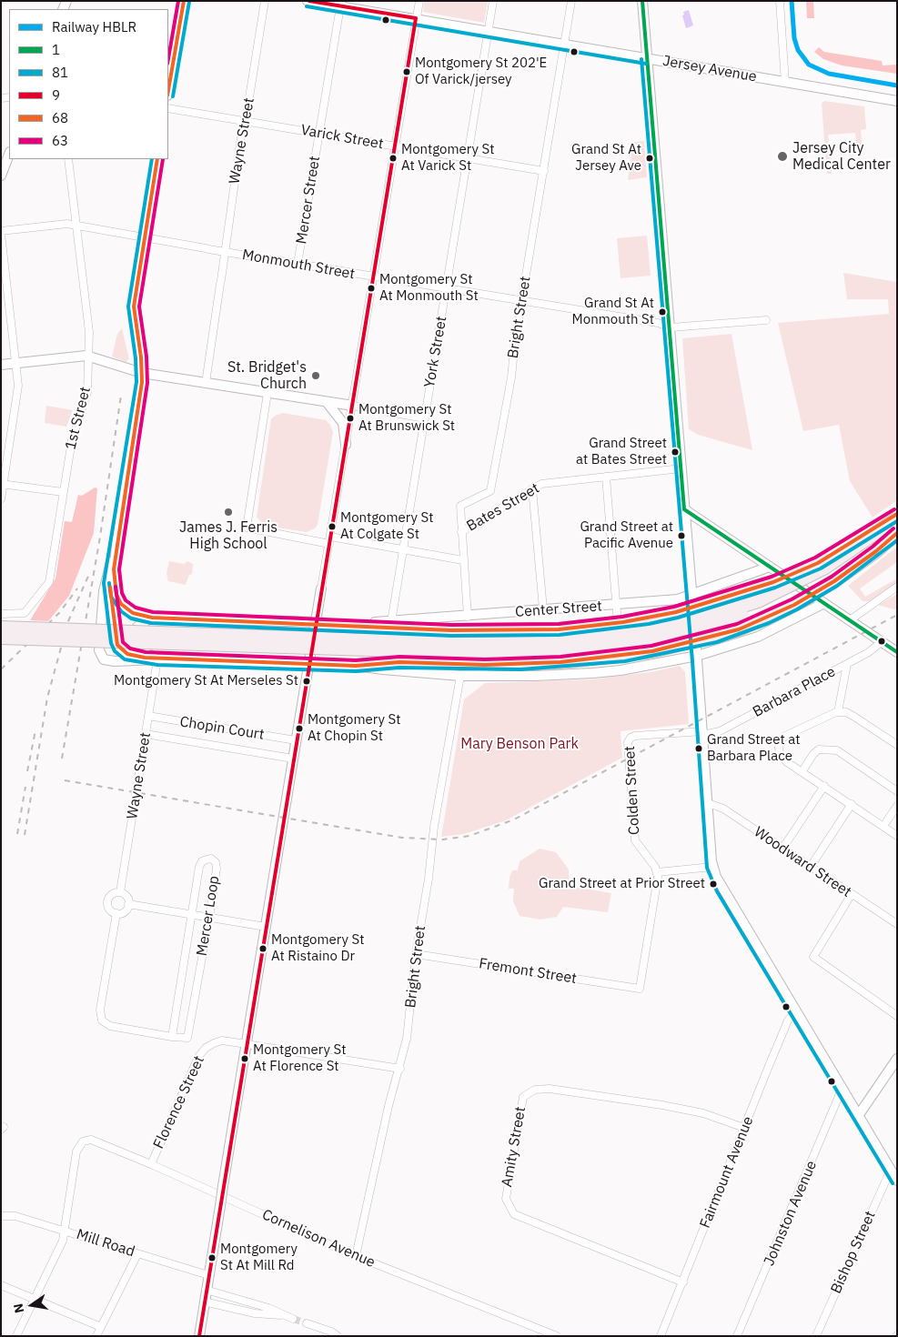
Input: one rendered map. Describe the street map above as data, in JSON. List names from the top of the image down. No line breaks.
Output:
{"streets":{"main road":["Jersey Avenue","Center Street"],"street":["Varick Street","Wayne Street","Mercer Street","Monmouth Street","Bright Street","York Street","1st Street","Bates Street","Barbara Place","Chopin Court","Colden Street","Woodward Street","Mercer Loop","Fremont Street","Florence Street","Amity Street","Fairmount Avenue","Johnston Avenue","Cornelison Avenue","Mill Road","Bishop Street"]},"crossings":[["Jersey Avenue","Mercer Street"],["Jersey Avenue","Bright Street"],["Jersey Avenue","York Street"],["Varick Street","Wayne Street"],["Varick Street","Mercer Street"],["Varick Street","Bright Street"],["Varick Street","York Street"],["Wayne Street","Monmouth Street"],["Wayne Street","Chopin Court"],["Wayne Street","Mercer Loop"],["Mercer Street","Monmouth Street"],["Monmouth Street","Bright Street"],["Monmouth Street","York Street"],["Monmouth Street","1st Street"],["Bright Street","Bates Street"],["Bright Street","Center Street"],["Bright Street","Fremont Street"],["Bright Street","Florence Street"],["Bright Street","Cornelison Avenue"],["York Street","Center Street"],["Barbara Place","Colden Street"],["Colden Street","Fremont Street"],["Florence Street","Cornelison Avenue"],["Amity Street","Fairmount Avenue"],["Cornelison Avenue","Mill Road"]],"parks":["Mary Benson Park"],"places":["Montgomery St 202'E Of Varick/jersey","Jersey City Medical Center","Montgomery St At Varick St","Grand St At Jersey Ave","Montgomery St At Monmouth St","Grand St At Monmouth St","St. Bridget's Church","Montgomery St At Brunswick St","Grand Street at Bates Street","James J. Ferris High School","Montgomery St At Colgate St","Grand Street at Pacific Avenue","Montgomery St At Merseles St","Montgomery St At Chopin St","Grand Street at Barbara Place","Grand Street at Prior Street","Montgomery St At Ristaino Dr","Montgomery St At Florence St","Montgomery St At Mill Rd"],"lines":["rail line HBLR","transit line 1","transit line 9","transit line 68","transit line 63","transit line 81"],"legend":["Railway HBLR","1","81","9","68","63"],"north":"left"}
